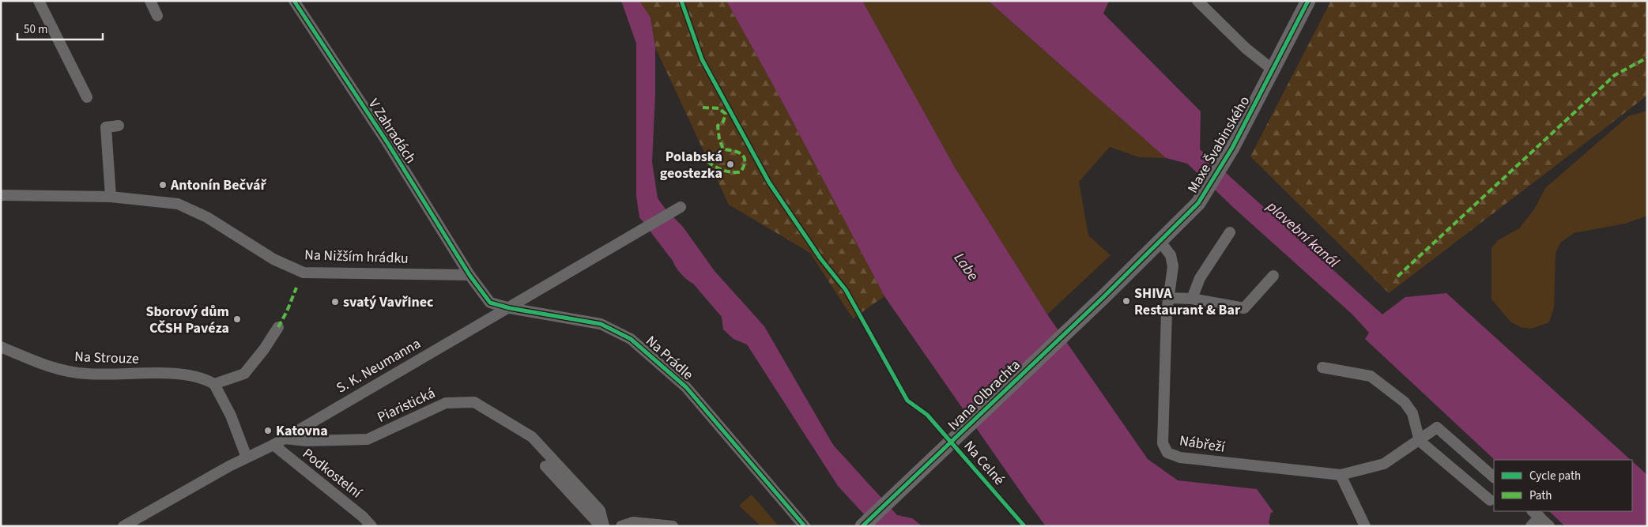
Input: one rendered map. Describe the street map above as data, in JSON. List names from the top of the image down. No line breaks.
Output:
{"streets":{"main road":["Maxe Švabinského","Ivana Olbrachta"],"street":["V Zahradách","Na Nižším hrádku","Na Strouze","Na Prádle","S. K. Neumanna","Piaristická","Nábřeží","Podkostelní"],"cycle path":["Na Celné"]},"crossings":[["V Zahradách","Na Nižším hrádku"],["Maxe Švabinského","Ivana Olbrachta"],["Maxe Švabinského","Nábřeží"],["Na Prádle","S. K. Neumanna"],["S. K. Neumanna","Piaristická"],["S. K. Neumanna","Podkostelní"]],"water":["plavební kanál","Labe"],"places":["Polabská geostezka","Antonín Bečvář","SHIVA Restaurant & Bar","svatý Vavřinec","Sborový dům CČSH Pavéza","Katovna"],"legend":["Cycle path","Path"],"scale_bar":"50 m"}
